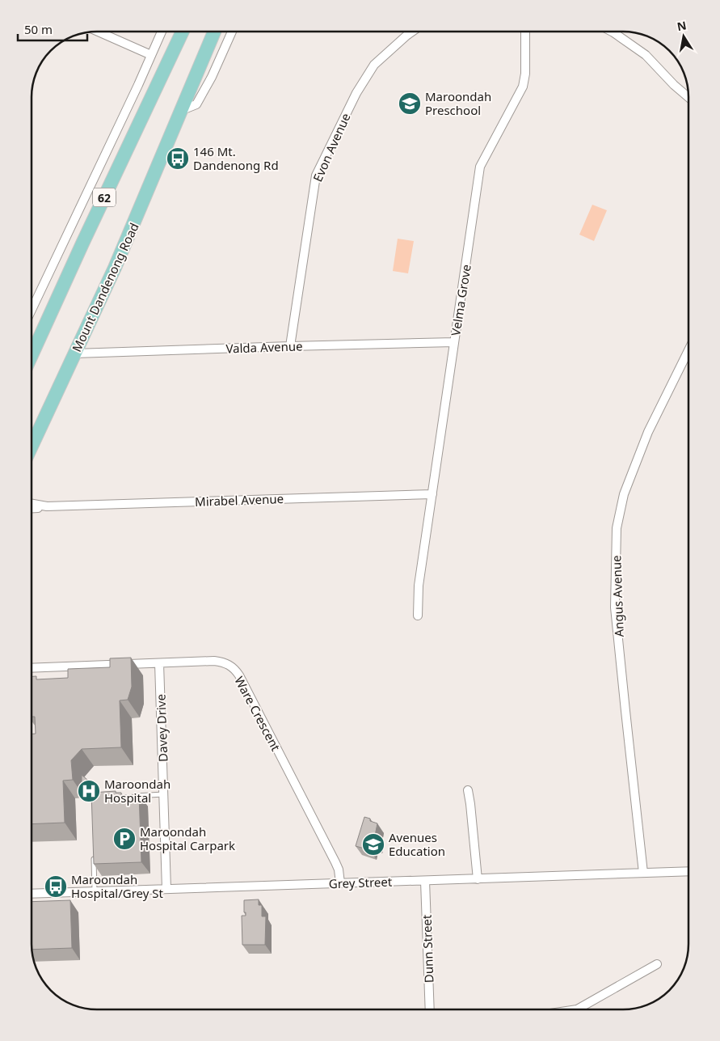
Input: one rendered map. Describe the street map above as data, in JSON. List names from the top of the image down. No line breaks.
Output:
{"streets":{"main road":["62","Mount Dandenong Road"],"street":["Evon Avenue","Velma Grove","Valda Avenue","Mirabel Avenue","Angus Avenue","Ware Crescent","Davey Drive","Grey Street","Dunn Street"]},"crossings":[["Evon Avenue","Valda Avenue"],["Mount Dandenong Road","Valda Avenue"],["Velma Grove","Valda Avenue"],["Velma Grove","Mirabel Avenue"],["Angus Avenue","Grey Street"],["Ware Crescent","Davey Drive"],["Ware Crescent","Grey Street"],["Davey Drive","Grey Street"],["Grey Street","Dunn Street"]],"places":{"school or university":["Maroondah Preschool","Avenues Education"],"bus stop":["146 Mt. Dandenong Rd","Maroondah Hospital/Grey St"],"hospital":["Maroondah Hospital"],"parking":["Maroondah Hospital Carpark"]},"scale_bar":"50 m","north":"top"}
